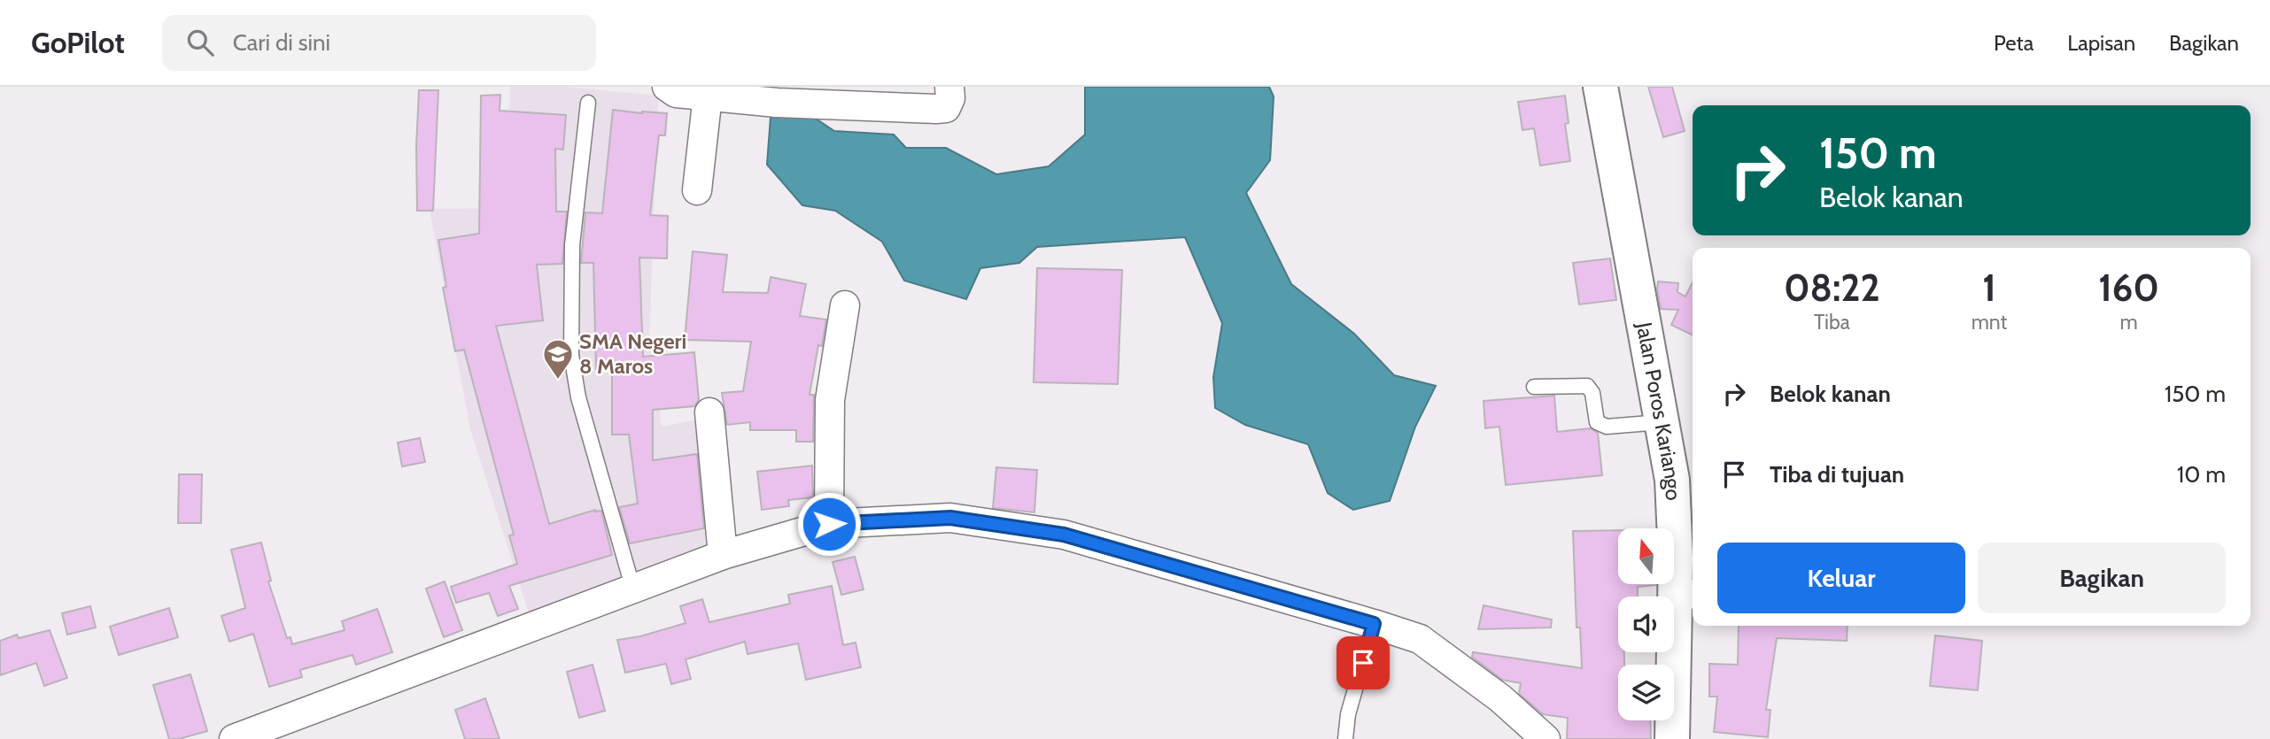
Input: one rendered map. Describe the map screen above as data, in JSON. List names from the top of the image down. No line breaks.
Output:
{"streets":{"main road":["Jalan Poros Kariango"]},"places":{"school or university":["SMA Negeri 8 Maros"]},"north":"top","page":{"header":"GoPilot","search":"Cari di sini","nav":["Peta","Lapisan","Bagikan"],"turn":["150 m","Belok kanan"],"eta":["08:22","Tiba","1","mnt","160","m"],"list":[{"name":"Belok kanan","value":"150 m"},{"name":"Tiba di tujuan","value":"10 m"}],"buttons":["Keluar","Bagikan"]}}
